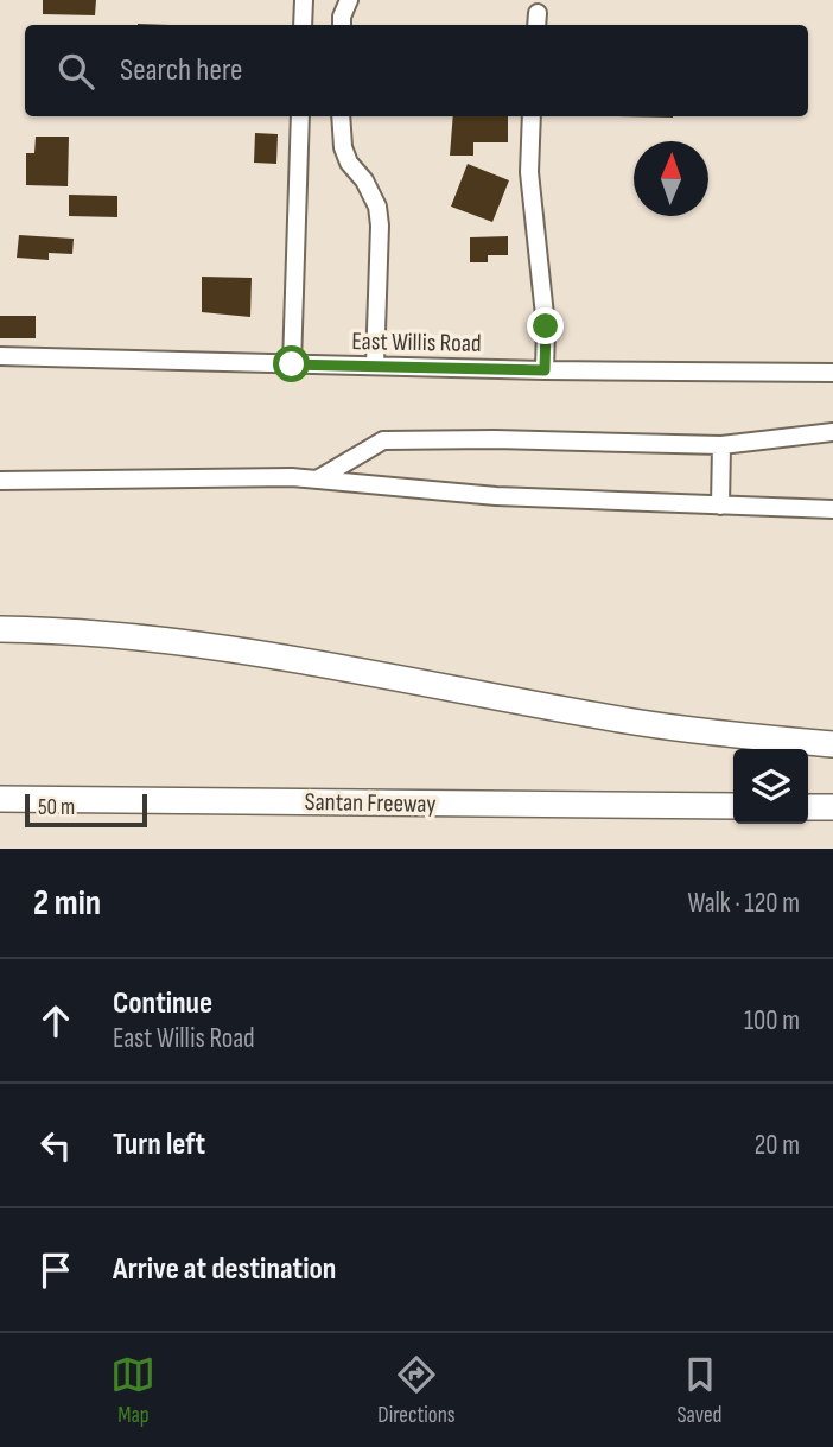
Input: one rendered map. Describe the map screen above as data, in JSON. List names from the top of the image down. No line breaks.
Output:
{"streets":{"highway":["Santan Freeway"],"street":["East Willis Road"]},"scale_bar":"50 m","north":"top","page":{"search":"Search here","scale":"50 m","heading":["2 min","Walk · 120 m"],"list":[["Continue","East Willis Road","100 m"],["Turn left","20 m"],"Arrive at destination"],"nav":["Map","Directions","Saved"]}}
